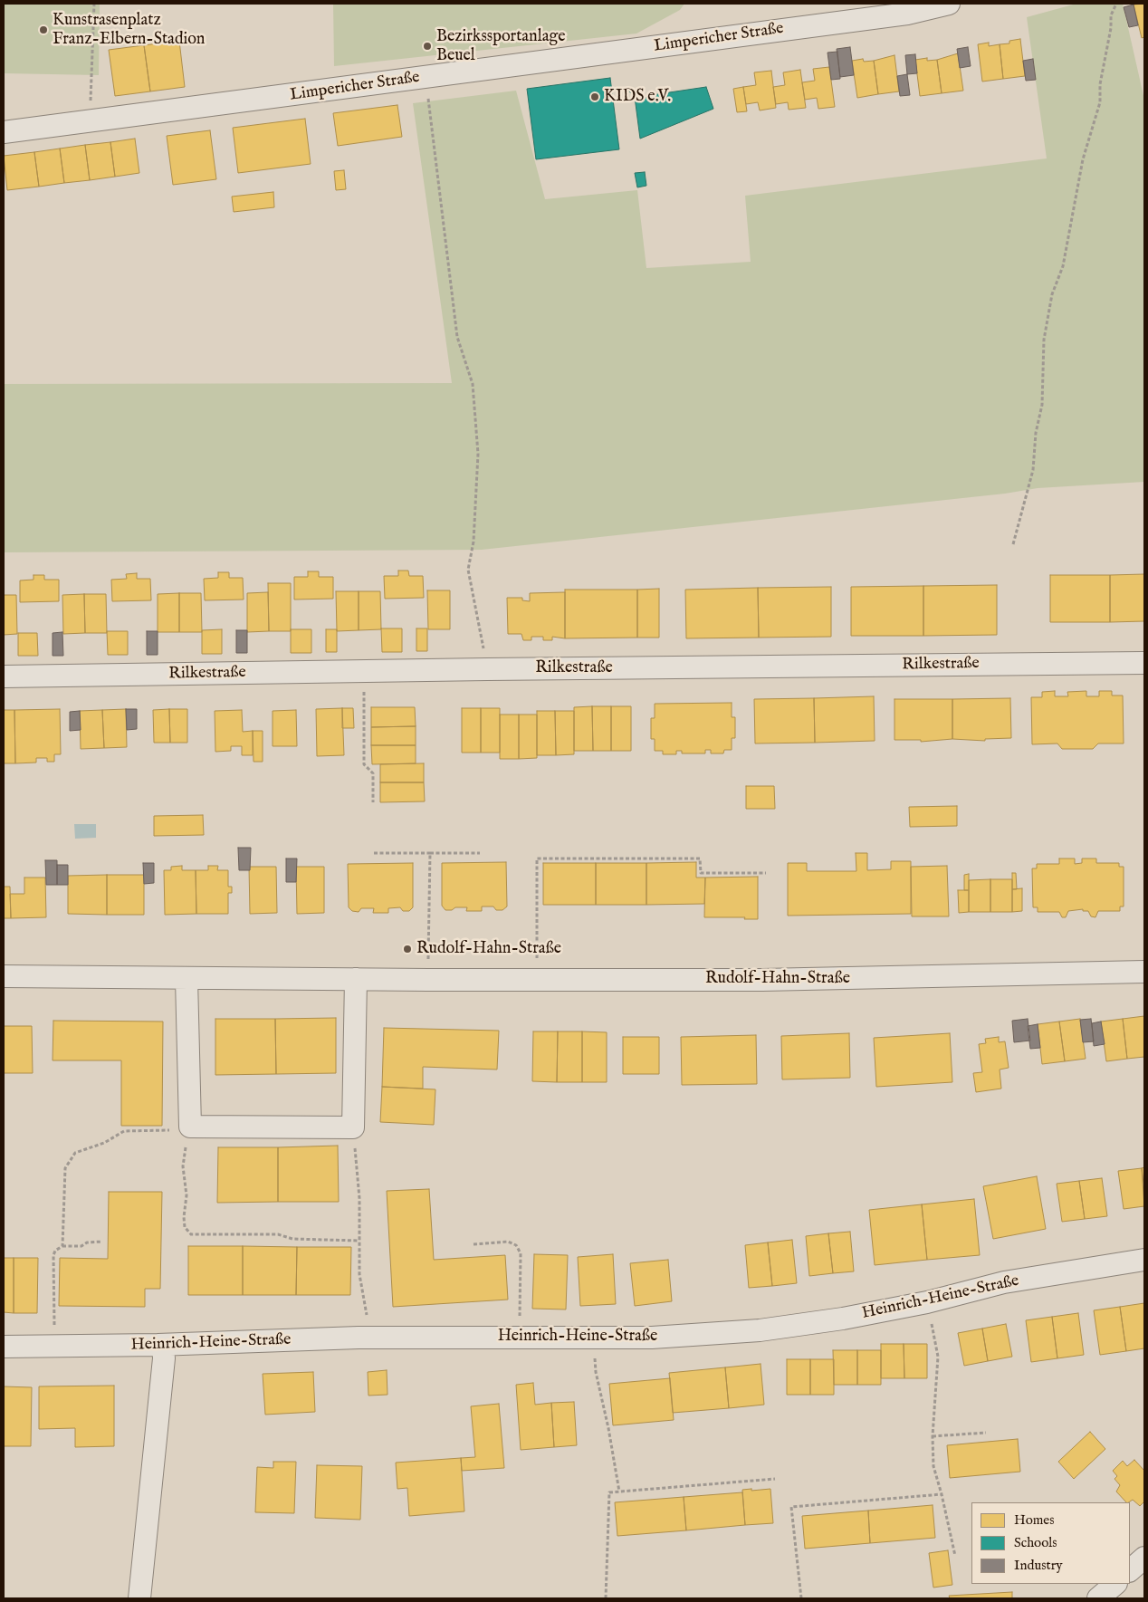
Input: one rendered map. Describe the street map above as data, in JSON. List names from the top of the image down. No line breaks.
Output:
{"streets":{"street":["Limpericher Straße","Rilkestraße","Rudolf-Hahn-Straße","Heinrich-Heine-Straße"]},"places":["Kunstrasenplatz Franz-Elbern-Stadion","Bezirkssportanlage Beuel","KIDS e.V.","Rudolf-Hahn-Straße"],"legend":["Homes","Schools","Industry"]}
